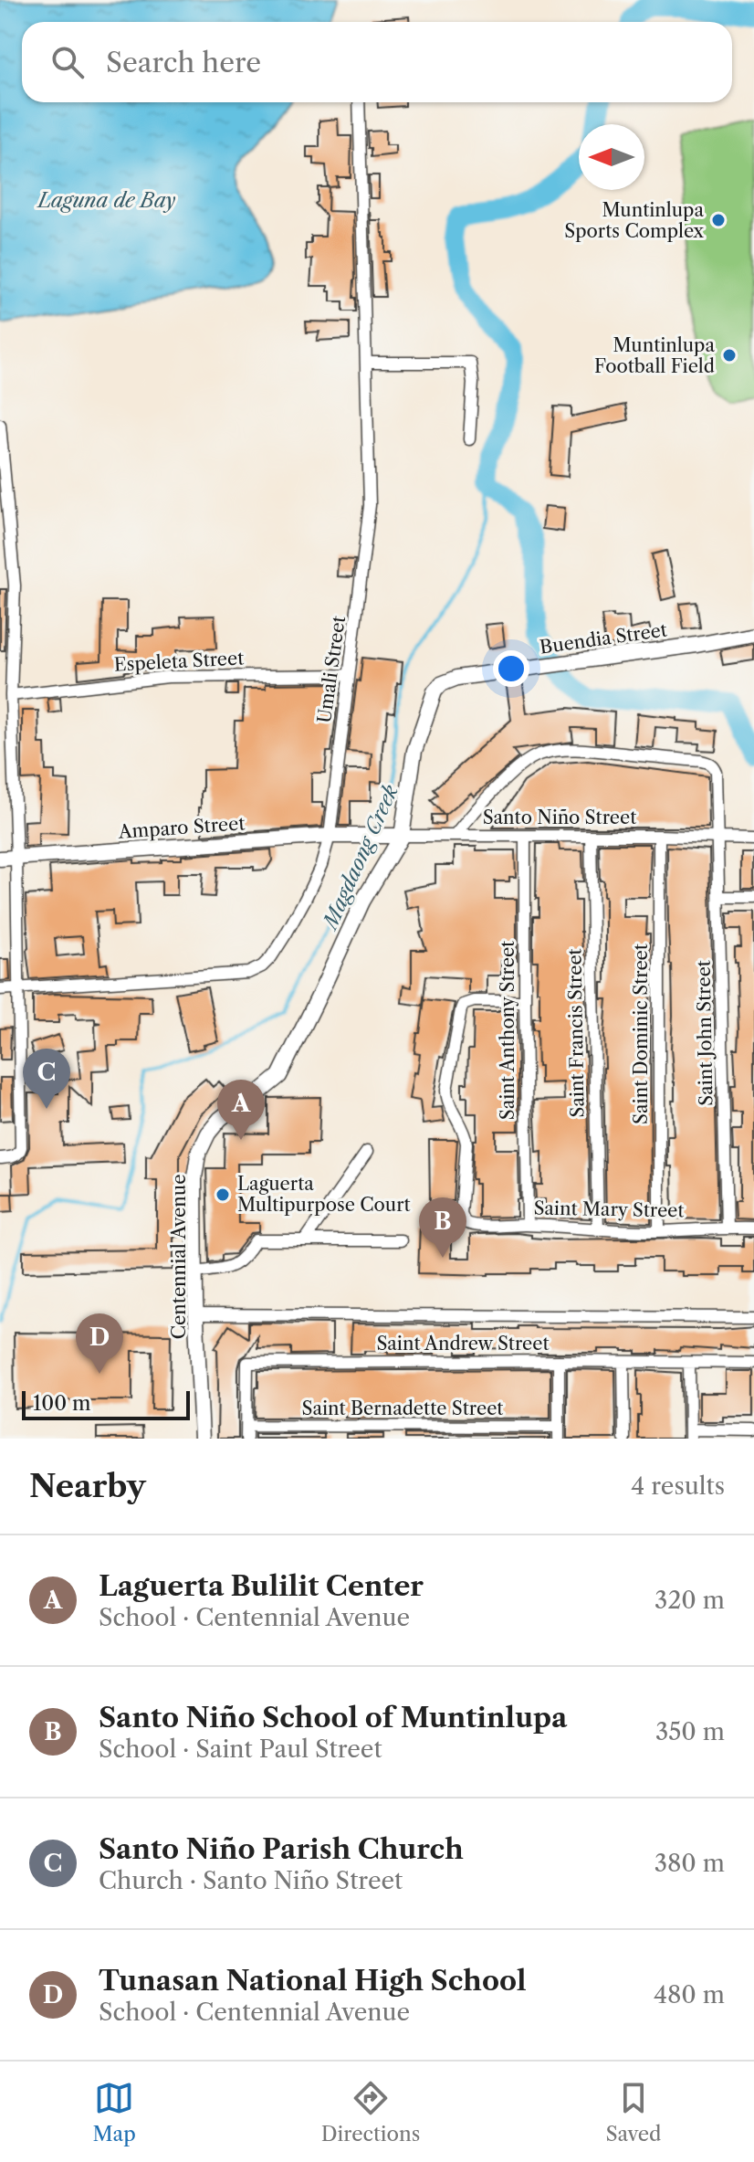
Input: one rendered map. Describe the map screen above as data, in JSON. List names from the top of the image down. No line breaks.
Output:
{"streets":{"street":["Buendia Street","Espeleta Street","Umali Street","Santo Niño Street","Amparo Street","Saint Anthony Street","Saint Francis Street","Saint John Street","Saint Dominic Street","Saint Mary Street","Centennial Avenue","Saint Andrew Street","Saint Bernadette Street"]},"crossings":[["Buendia Street","Santo Niño Street"],["Buendia Street","Centennial Avenue"],["Espeleta Street","Umali Street"],["Umali Street","Amparo Street"],["Santo Niño Street","Amparo Street"],["Santo Niño Street","Saint Anthony Street"],["Santo Niño Street","Saint Francis Street"],["Santo Niño Street","Saint John Street"],["Santo Niño Street","Saint Dominic Street"],["Santo Niño Street","Centennial Avenue"],["Saint Anthony Street","Saint Mary Street"],["Saint Francis Street","Saint Mary Street"],["Saint John Street","Saint Mary Street"],["Saint Dominic Street","Saint Mary Street"],["Saint Andrew Street","Saint Bernadette Street"]],"water":["Laguna de Bay","Magdaong Creek"],"places":["Muntinlupa Sports Complex","Muntinlupa Football Field","Laguerta Multipurpose Court"],"scale_bar":"100 m","north":"left","page":{"search":"Search here","pins":["C","A","B","D"],"scale":"100 m","heading":["Nearby","4 results"],"list":[{"mark":"A","name":"Laguerta Bulilit Center","note":"School · Centennial Avenue","value":"320 m"},{"mark":"B","name":"Santo Niño School of Muntinlupa","note":"School · Saint Paul Street","value":"350 m"},{"mark":"C","name":"Santo Niño Parish Church","note":"Church · Santo Niño Street","value":"380 m"},{"mark":"D","name":"Tunasan National High School","note":"School · Centennial Avenue","value":"480 m"}],"nav":["Map","Directions","Saved"]}}
